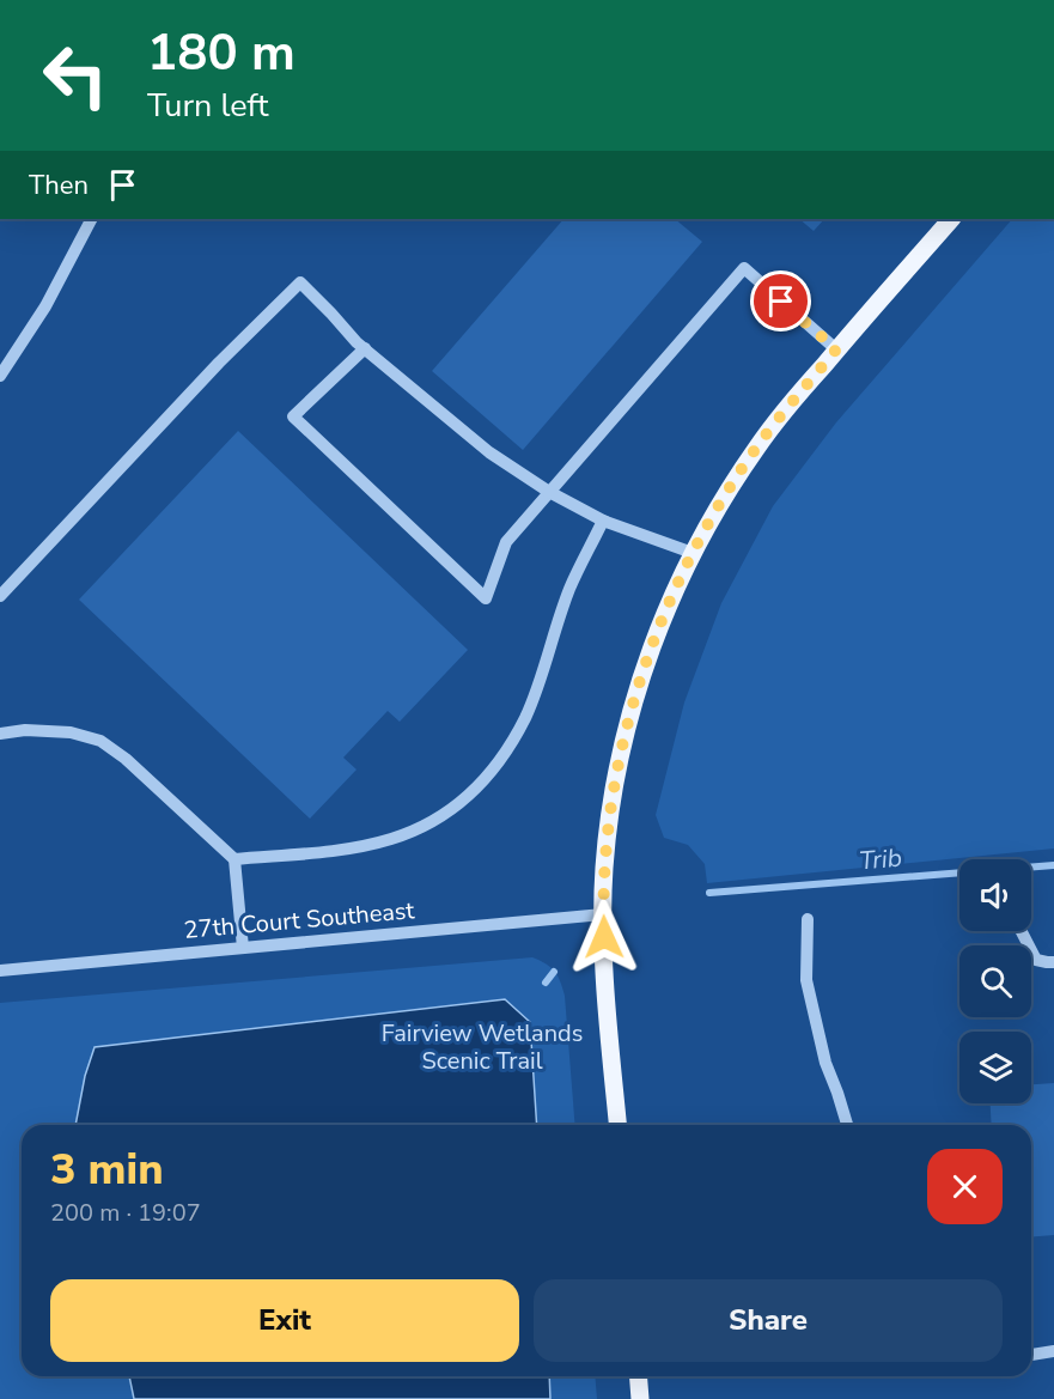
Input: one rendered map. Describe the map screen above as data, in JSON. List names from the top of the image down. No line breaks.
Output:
{"streets":{"street":["27th Court Southeast"]},"water":["Trib"],"parks":["Fairview Wetlands Scenic Trail"],"page":{"turn":["180 m","Turn left"],"then":"Then","heading":["3 min","200 m · 19:07"],"buttons":["Exit","Share"]}}
